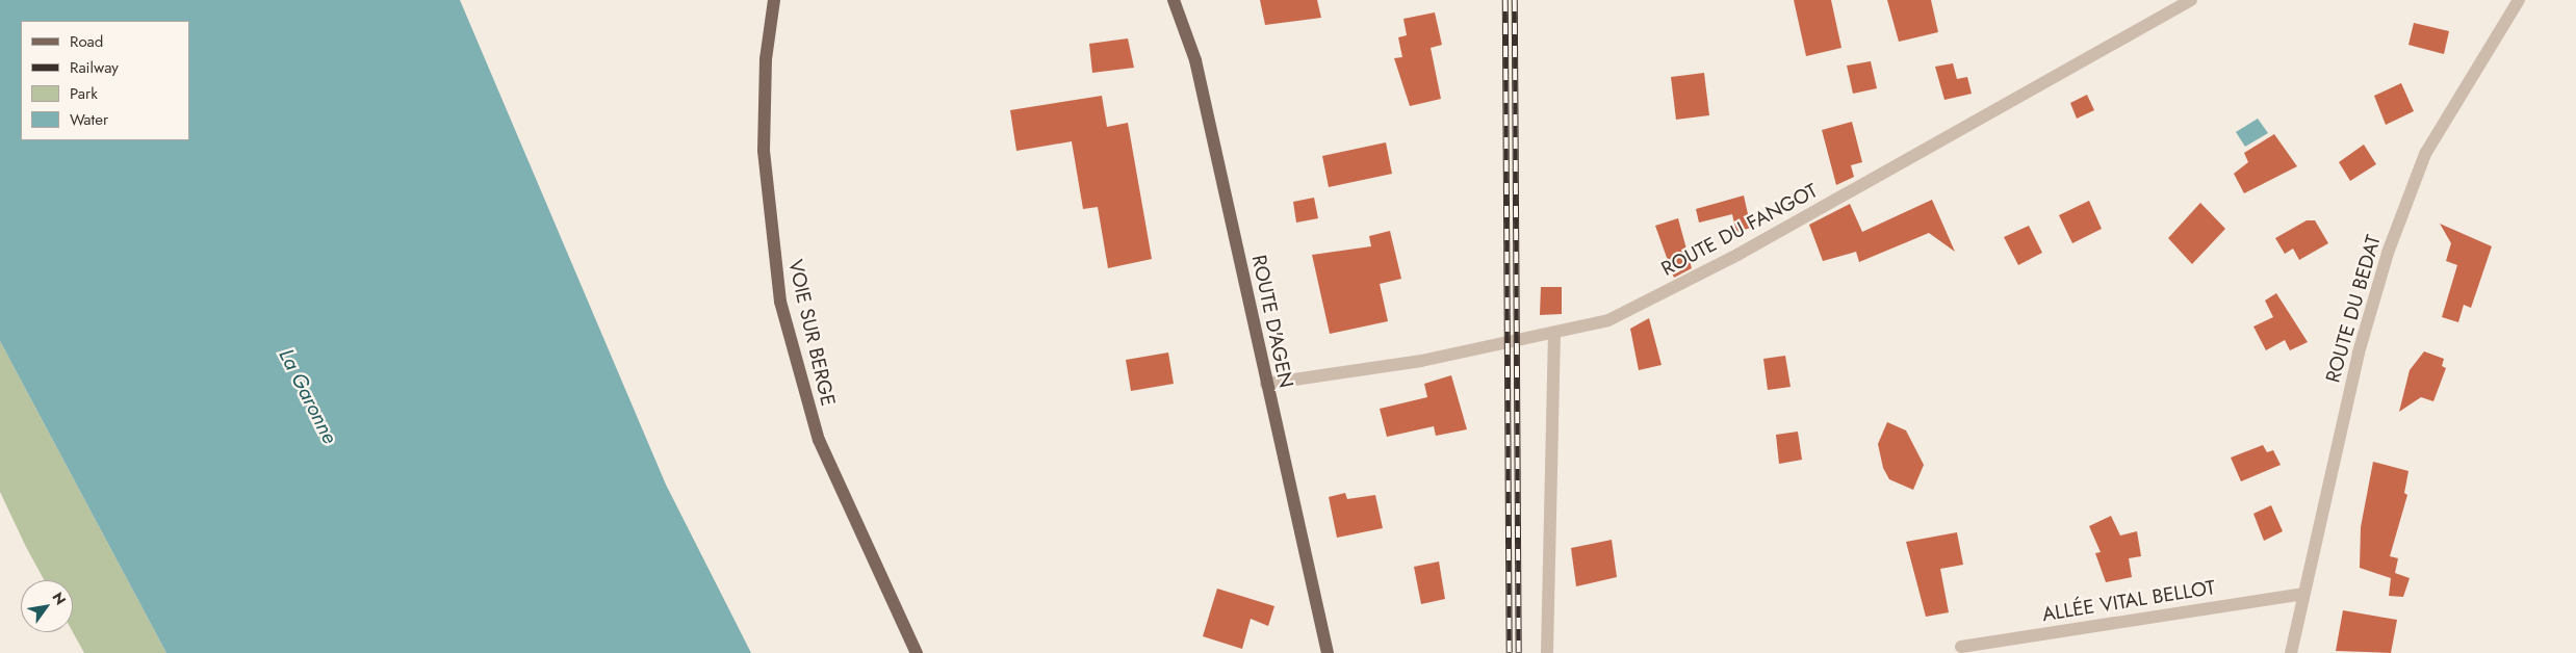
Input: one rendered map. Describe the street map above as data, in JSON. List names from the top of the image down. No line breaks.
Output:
{"streets":{"main road":["ROUTE D'AGEN","VOIE SUR BERGE"],"street":["ROUTE DU FANGOT","ROUTE DU BEDAT","ALLÉE VITAL BELLOT"]},"crossings":[["ROUTE DU FANGOT","ROUTE D'AGEN"],["ROUTE DU BEDAT","ALLÉE VITAL BELLOT"]],"water":["La Garonne"],"legend":["Road","Railway","Park","Water"],"north":"top right"}
